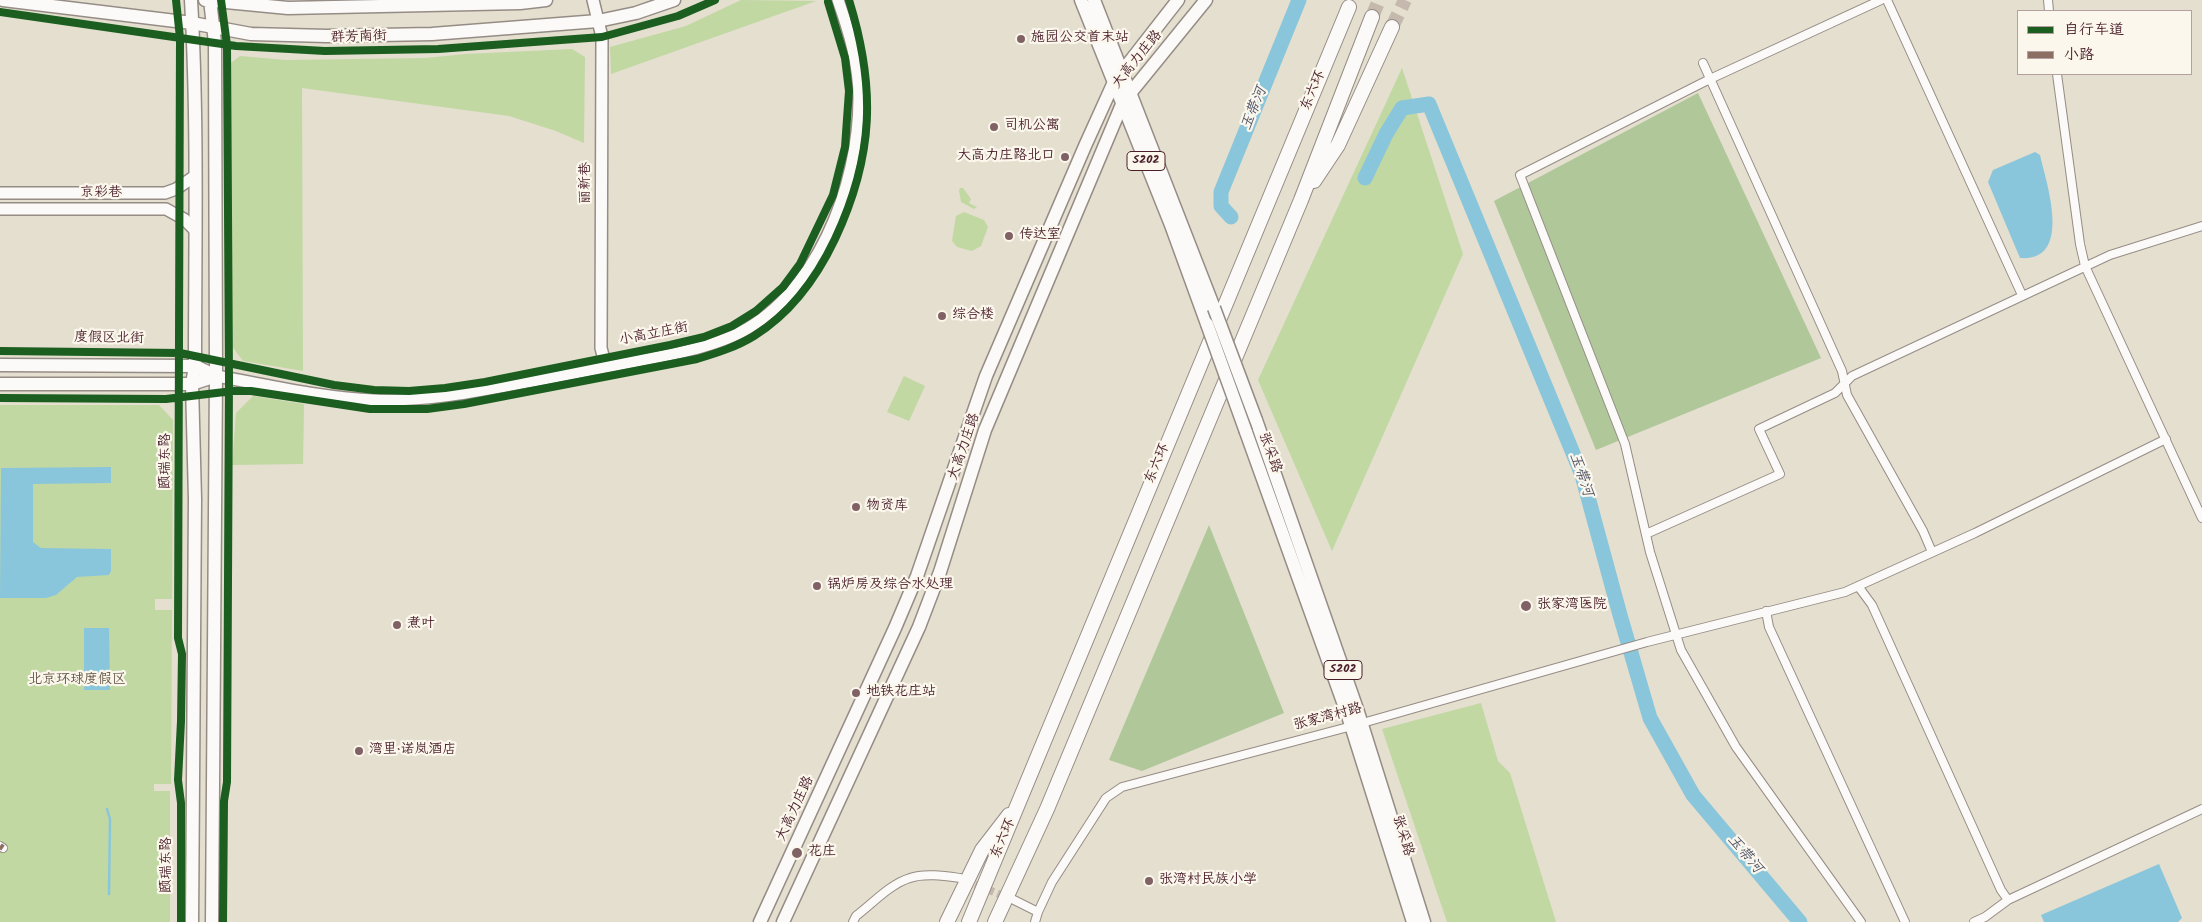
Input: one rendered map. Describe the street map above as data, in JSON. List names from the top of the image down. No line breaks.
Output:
{"streets":{"highway":["东六环"],"main road":["群芳南街","大高力庄路","S202","度假区北街","张采路","颐瑞东路"],"street":["丽新巷","京彩巷","小高立庄街","张家湾村路"]},"crossings":[["群芳南街","丽新巷"],["群芳南街","颐瑞东路"],["大高力庄路","张采路"],["丽新巷","小高立庄街"],["京彩巷","颐瑞东路"],["小高立庄街","度假区北街"],["度假区北街","颐瑞东路"],["张采路","张家湾村路"]],"water":["玉带河"],"parks":["北京环球度假区"],"places":["施园公交首末站","司机公寓","大高力庄路北口","传达室","综合楼","物资库","锅炉房及综合水处理","张家湾医院","煮叶","地铁花庄站","湾里·诺岚酒店","花庄","张湾村民族小学"],"legend":["自行车道","小路"]}
